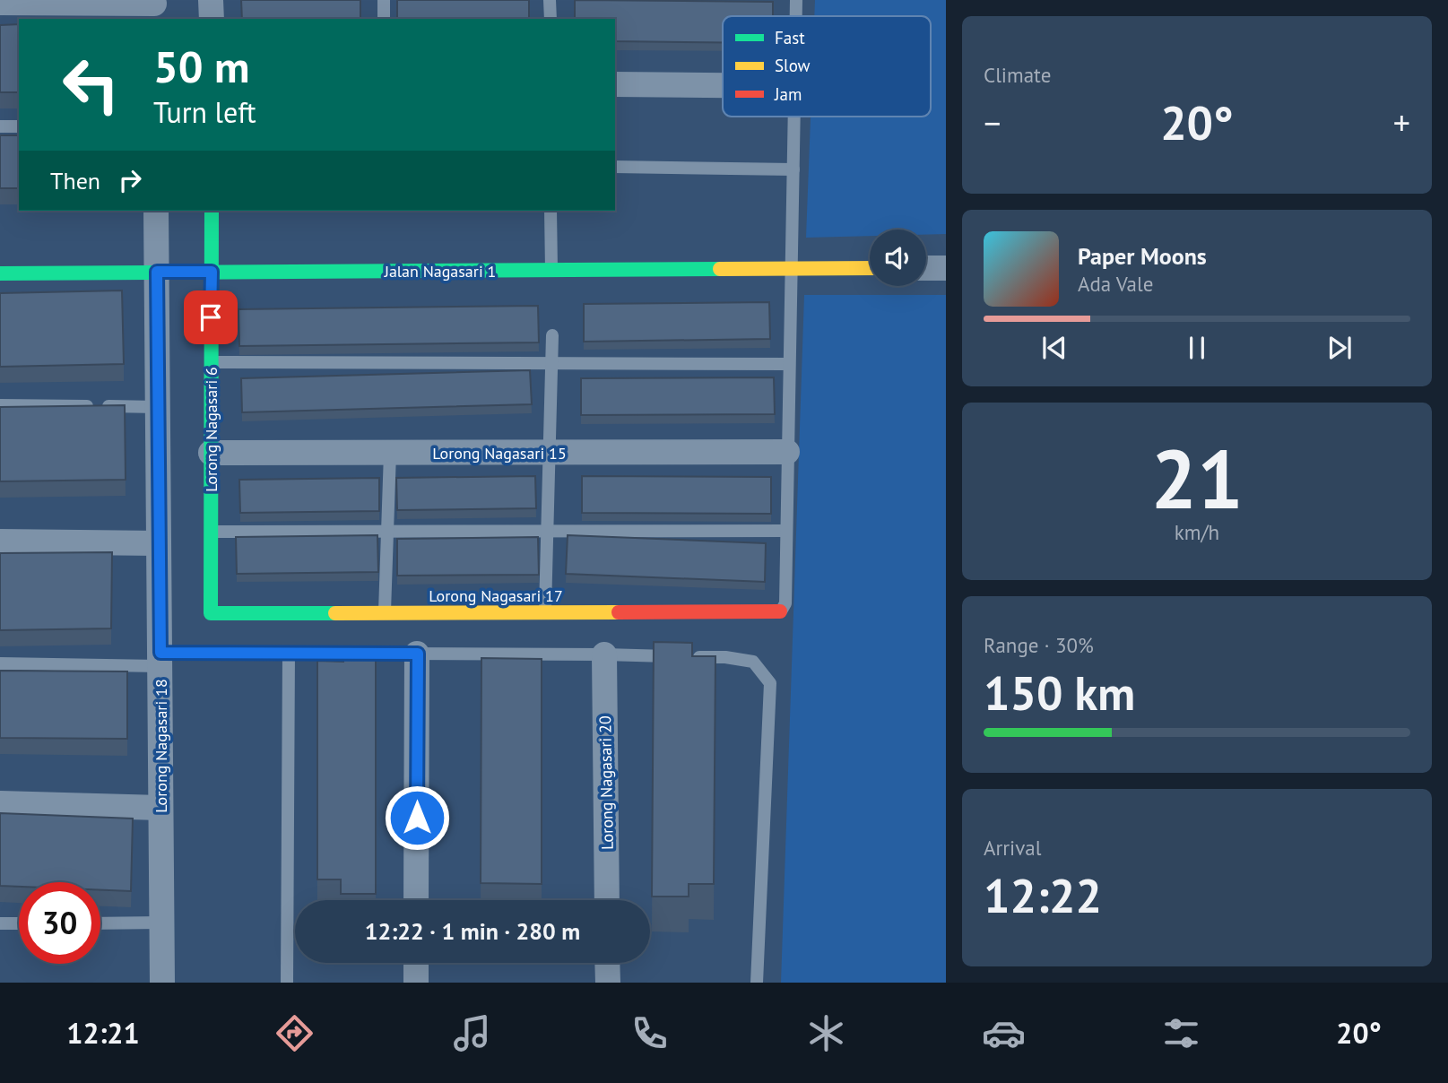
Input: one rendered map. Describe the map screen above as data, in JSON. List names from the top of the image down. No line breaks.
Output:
{"streets":{"street":["Jalan Nagasari 1","Lorong Nagasari 6","Lorong Nagasari 15","Lorong Nagasari 17","Lorong Nagasari 18","Lorong Nagasari 20"]},"crossings":[["Jalan Nagasari 1","Lorong Nagasari 6"],["Jalan Nagasari 1","Lorong Nagasari 18"],["Lorong Nagasari 6","Lorong Nagasari 15"],["Lorong Nagasari 6","Lorong Nagasari 17"]],"legend":["Fast","Slow","Jam"],"page":{"tile":["Climate",["21","km/h"],["Range · 30%","150 km"],["Arrival","12:22"]],"turn":["50 m","Turn left"],"heat":["−","20°","+"],"then":"Then","song":["Paper Moons","Ada Vale"],"limit":"30","trip":"12:22 · 1 min · 280 m","tabs":["12:21","20°"]}}
